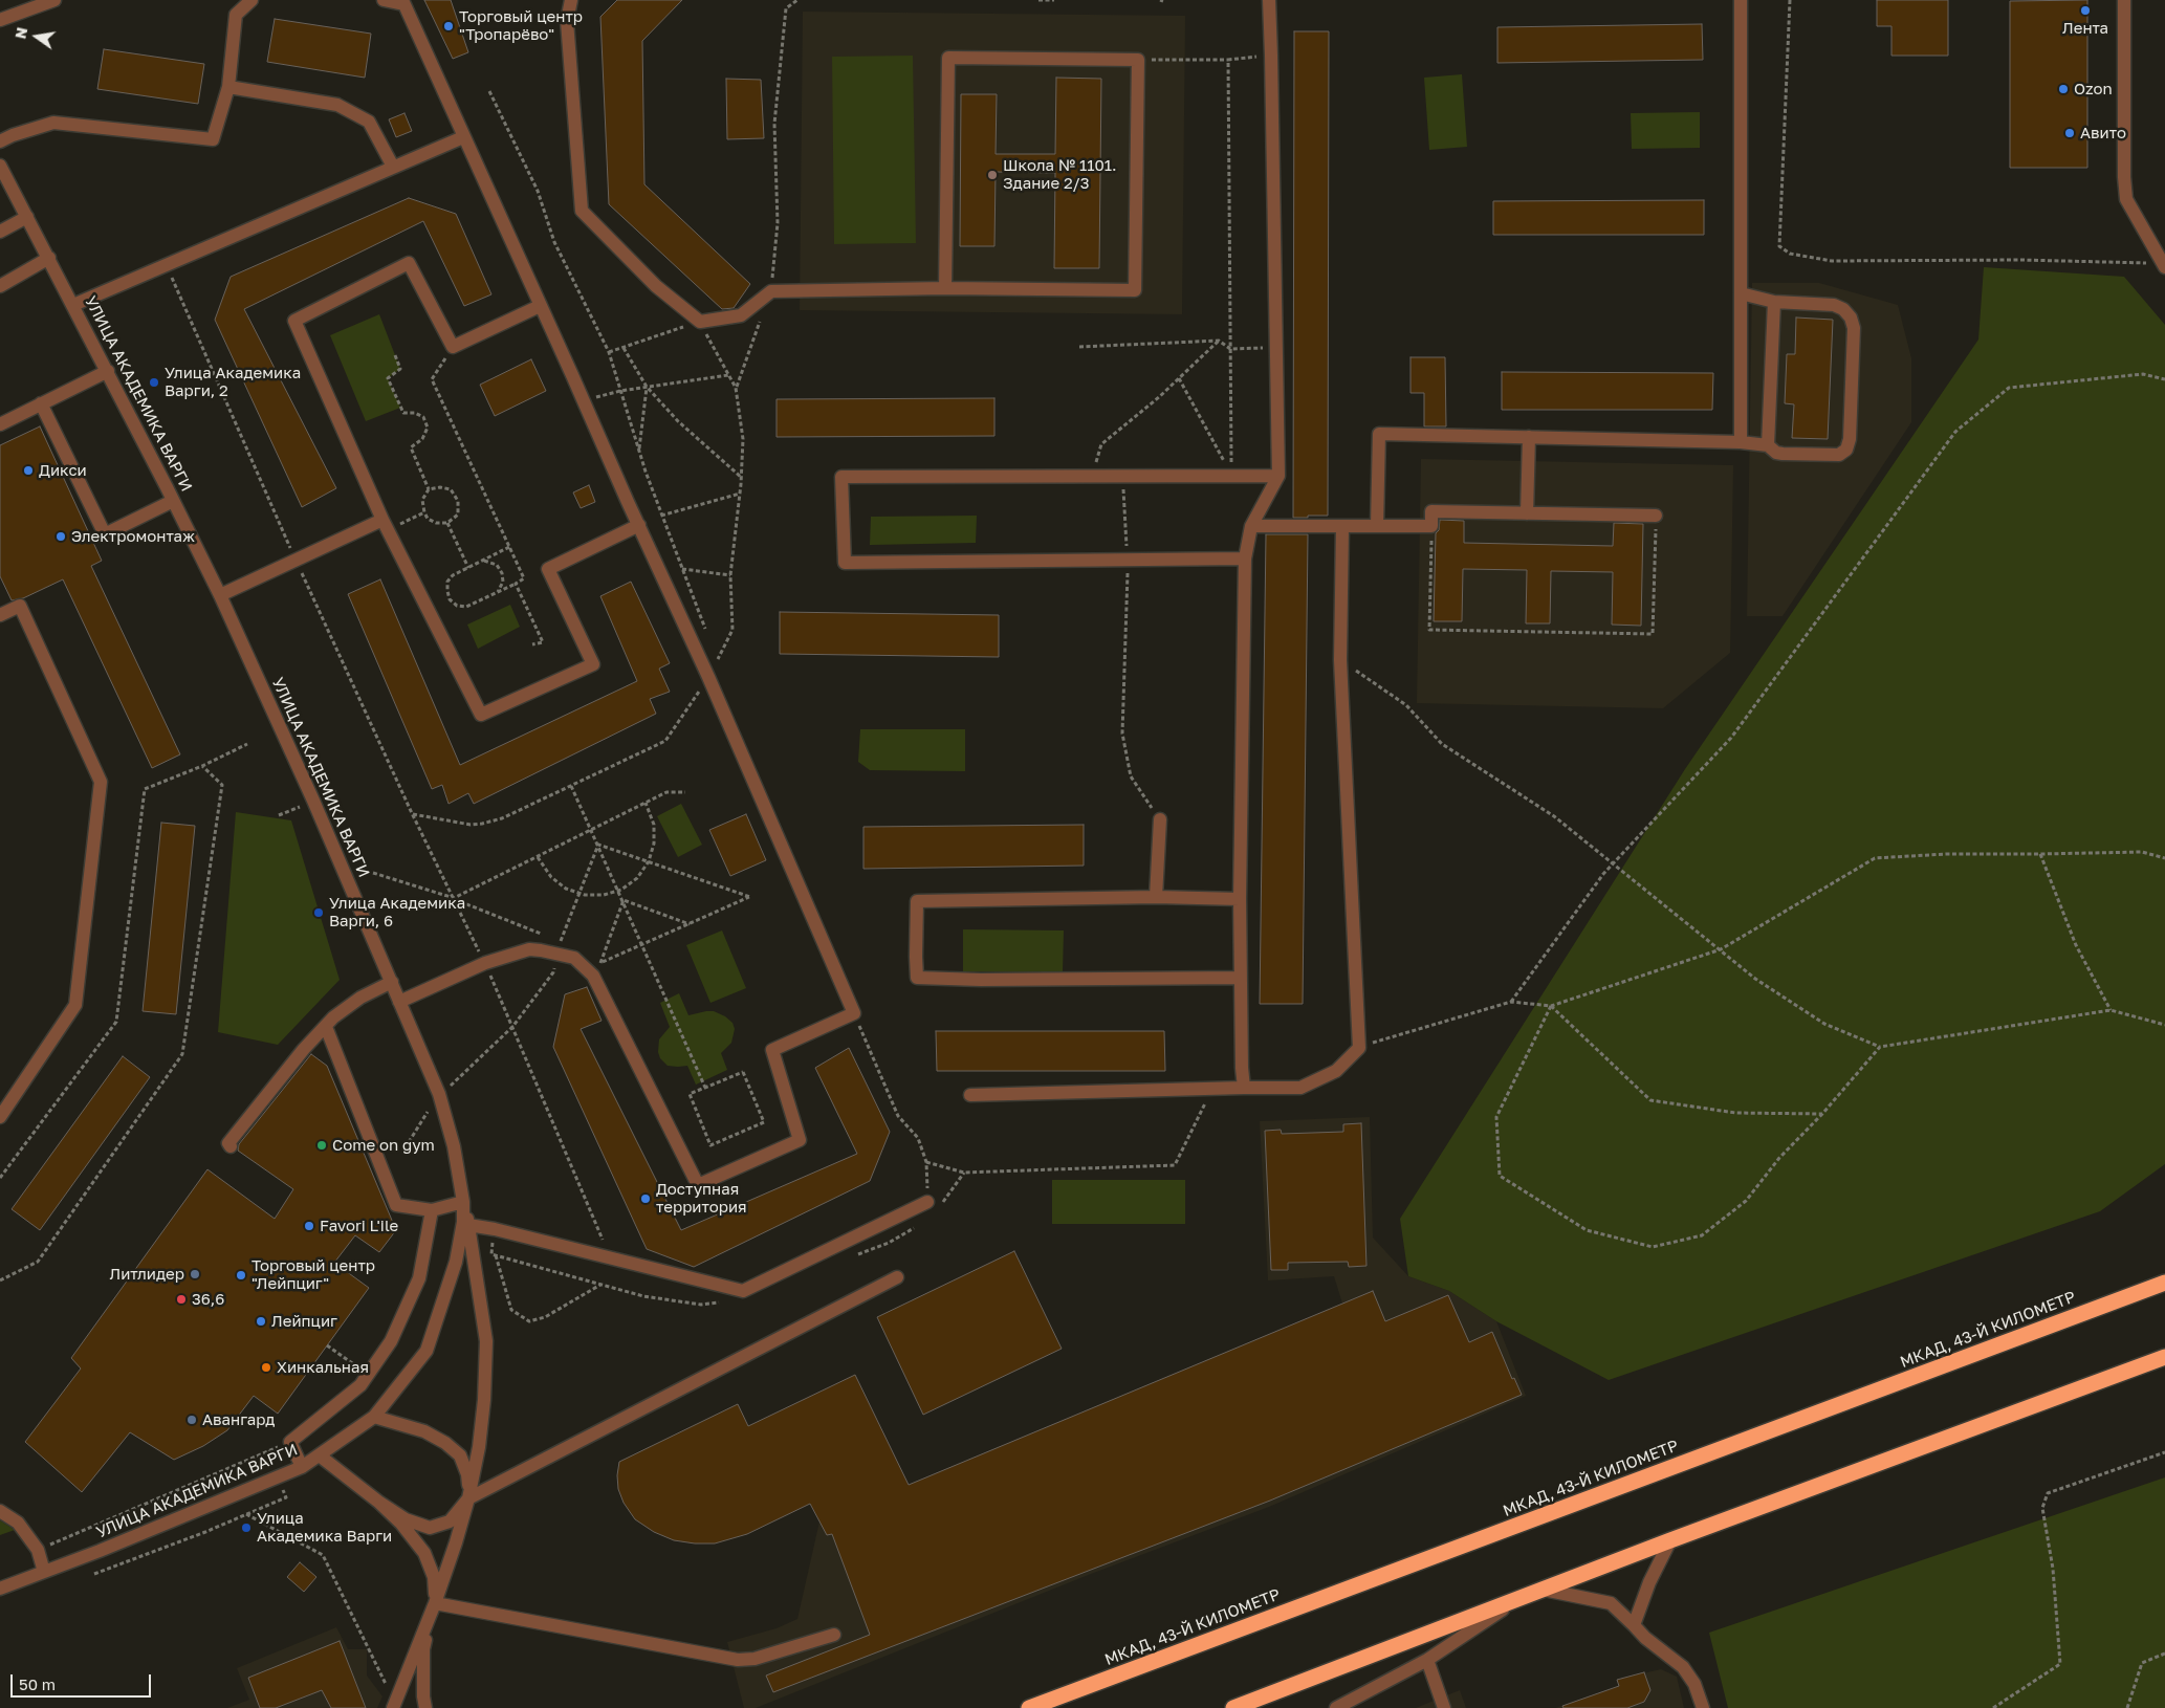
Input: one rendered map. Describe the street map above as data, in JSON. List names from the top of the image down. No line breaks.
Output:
{"streets":{"highway":["МКАД, 43-Й КИЛОМЕТР"],"street":["УЛИЦА АКАДЕМИКА ВАРГИ"]},"places":["Лента","Торговый центр \"Тропарёво\"","Ozon","Авито","Школа № 1101. Здание 2/3","Улица Академика Варги, 2","Дикси","Электромонтаж","Улица Академика Варги, 6","Come on gym","Доступная территория","Favori L'ile","Литлидер","Торговый центр \"Лейпциг\"","36,6","Лейпциг","Хинкальная","Авангард","Улица Академика Варги"],"scale_bar":"50 m","north":"left"}
